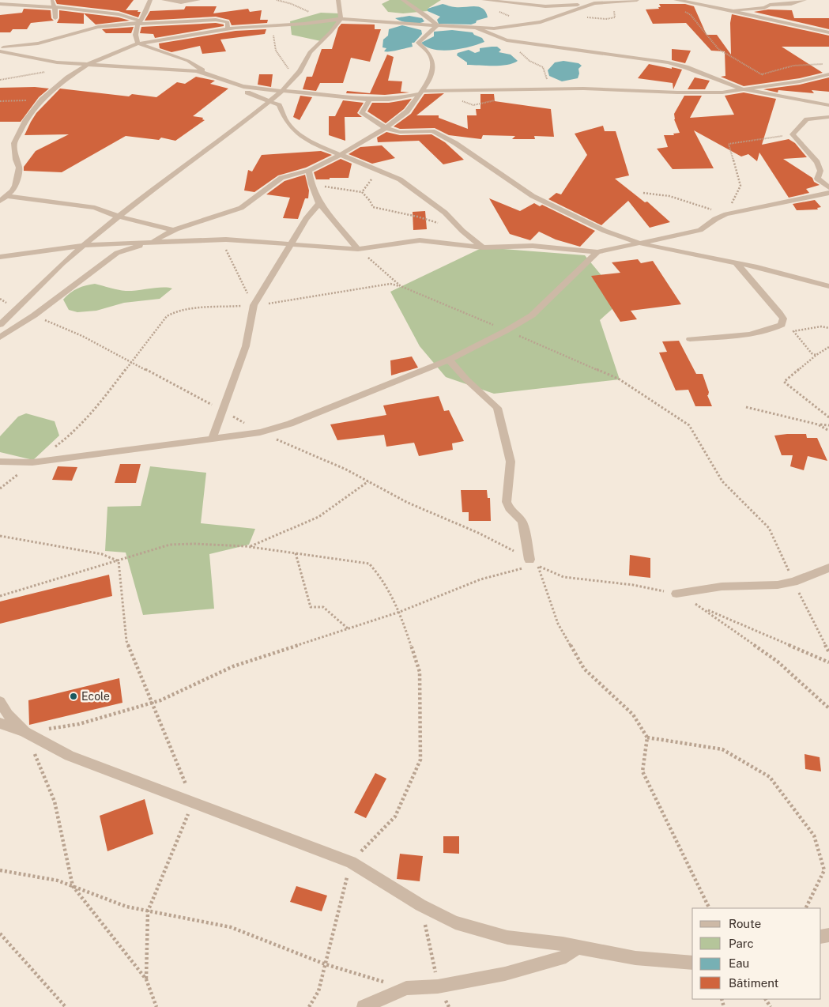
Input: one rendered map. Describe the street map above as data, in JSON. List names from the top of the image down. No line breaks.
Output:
{"places":["Ecole"],"legend":["Route","Parc","Eau","Bâtiment"]}
